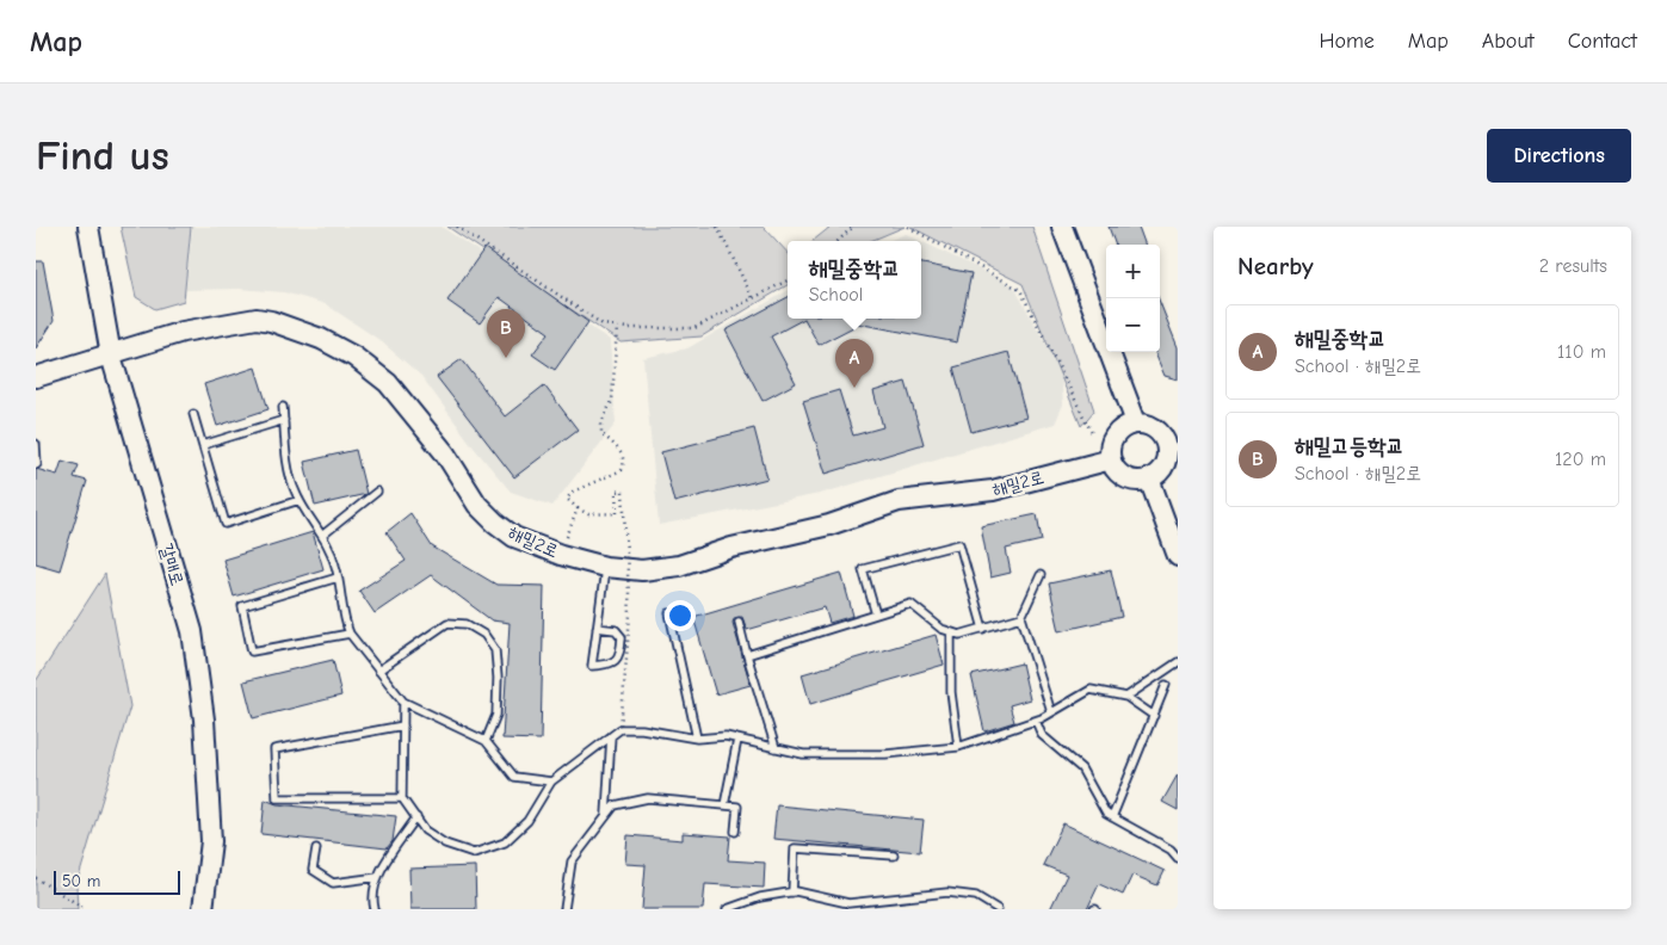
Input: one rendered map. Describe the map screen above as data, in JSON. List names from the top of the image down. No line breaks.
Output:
{"streets":{"street":["해밀2로","갈매로"]},"crossings":[["해밀2로","갈매로"]],"scale_bar":"50 m","page":{"header":"Map","nav":["Home","Map","About","Contact"],"buttons":"Directions","title":"Find us","heading":["Nearby","2 results"],"popup":["해밀중학교","School"],"map_buttons":["+","−"],"list":[{"mark":"A","name":"해밀중학교","note":"School · 해밀2로","value":"110 m"},{"mark":"B","name":"해밀고등학교","note":"School · 해밀2로","value":"120 m"}],"pins":["B","A"],"scale":"50 m"}}
